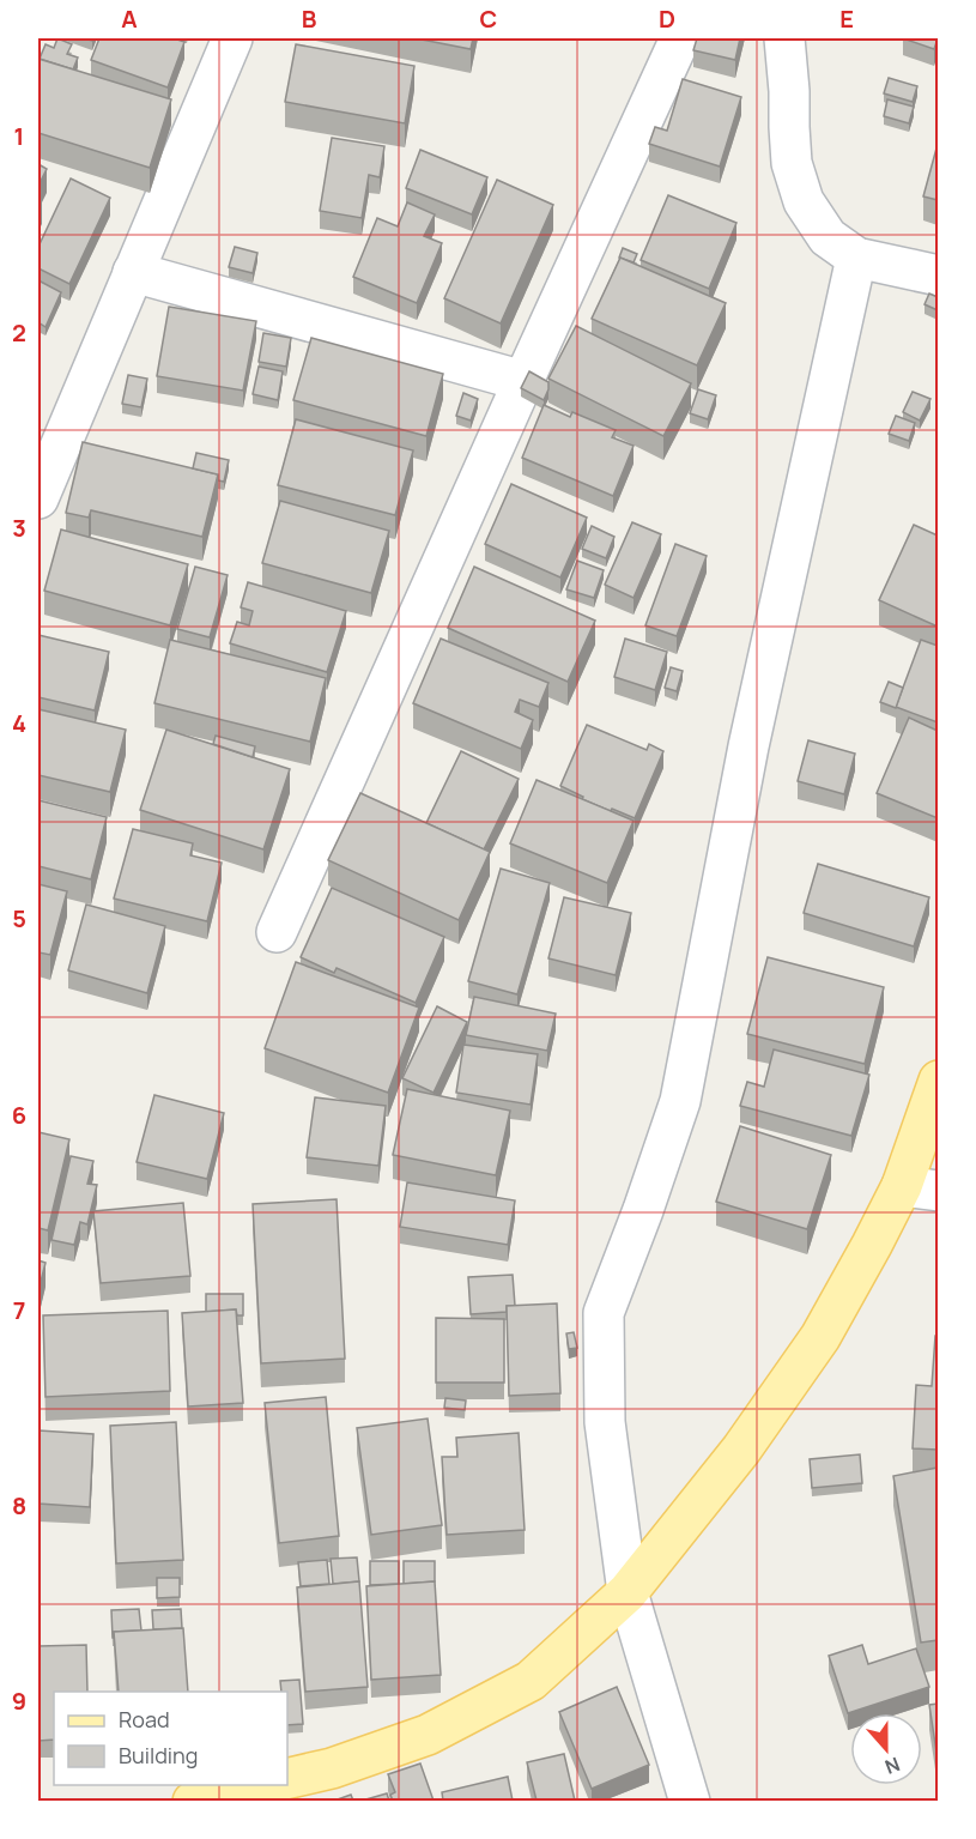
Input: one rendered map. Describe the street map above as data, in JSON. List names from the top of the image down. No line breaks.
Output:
{"legend":["Road","Building"],"north":"bottom","grid":{"columns":["A","B","C","D","E"],"rows":["1","2","3","4","5","6","7","8","9"]}}
